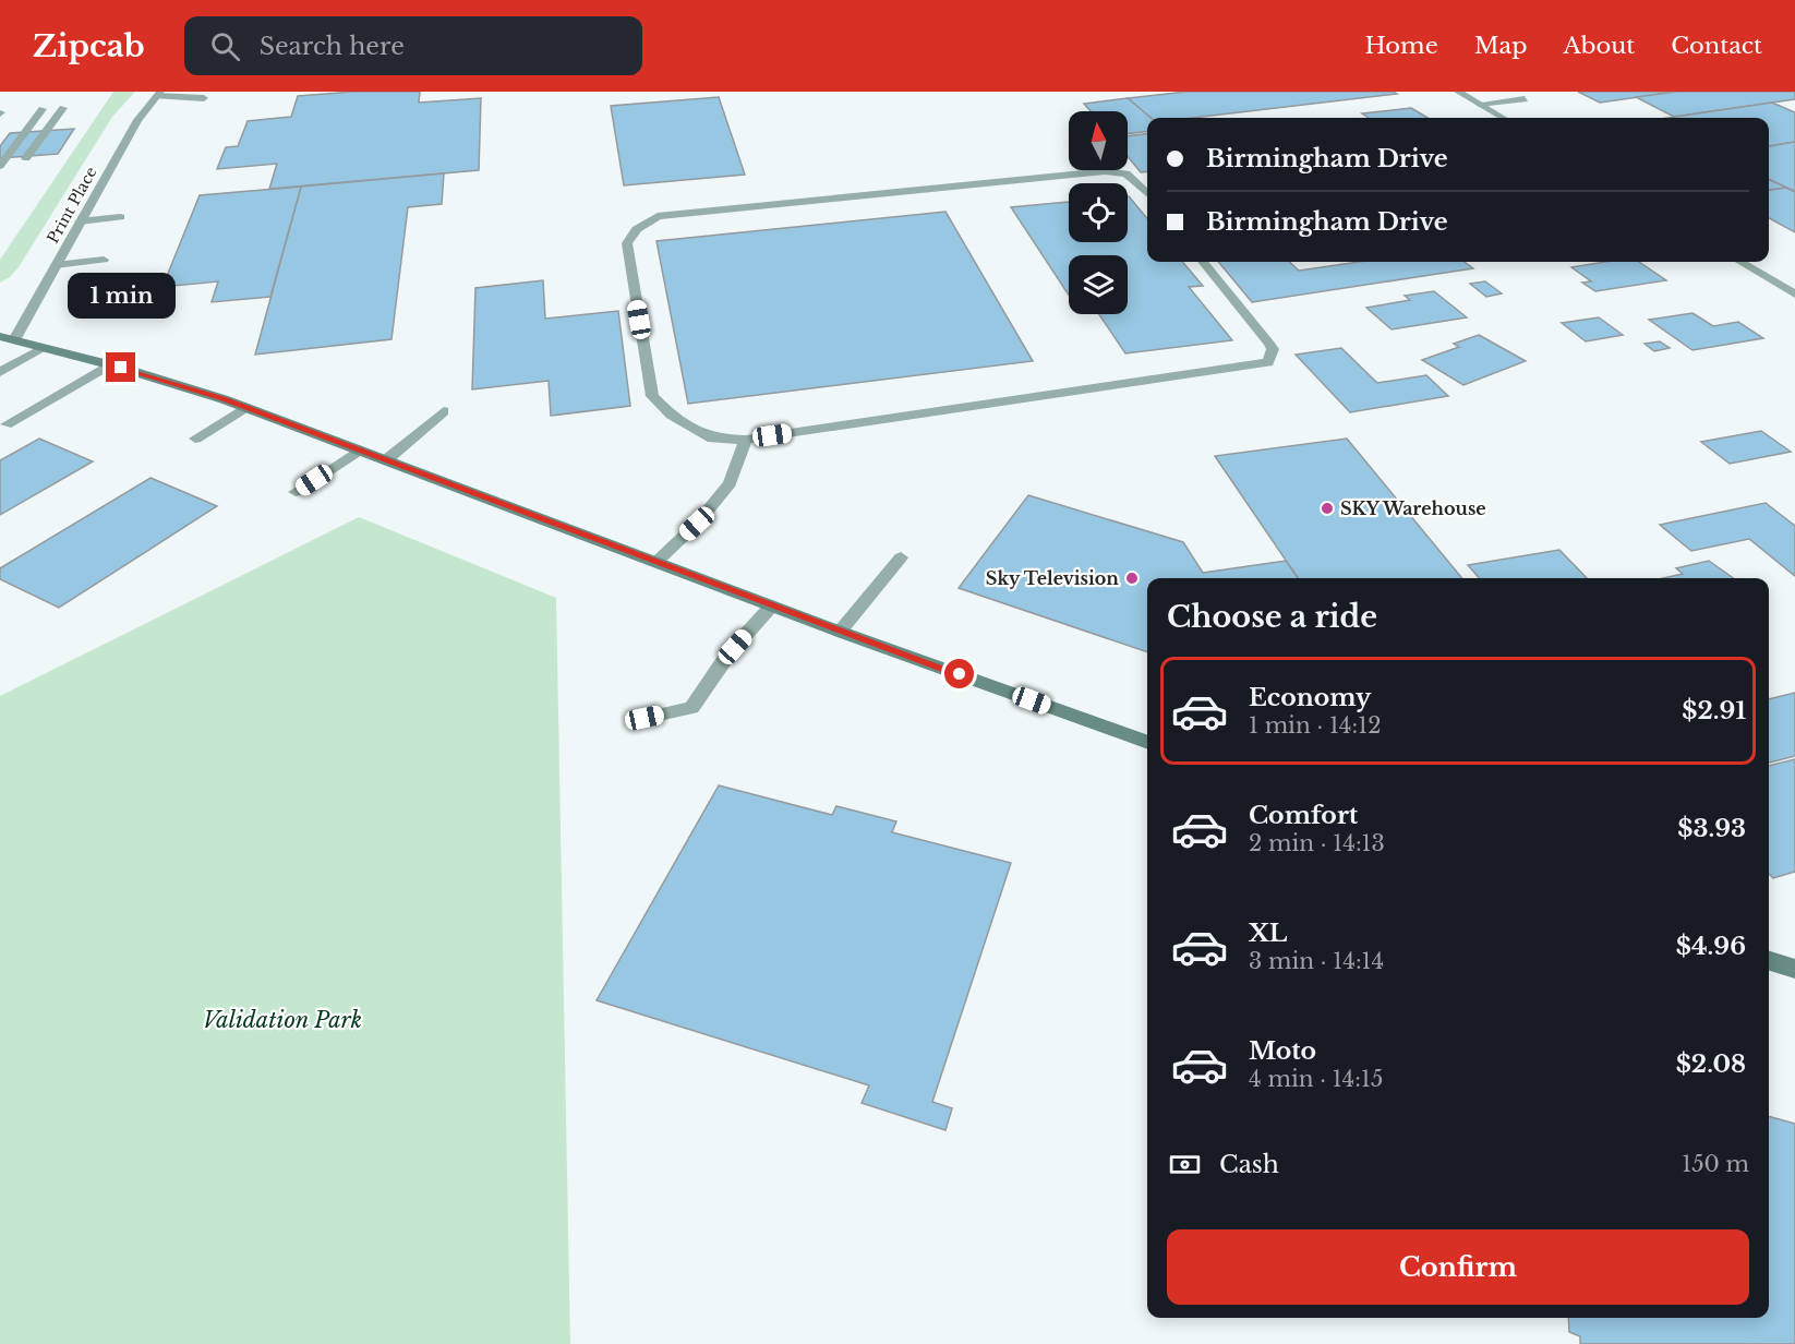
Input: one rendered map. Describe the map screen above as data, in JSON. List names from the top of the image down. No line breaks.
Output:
{"streets":{"street":["Print Place"]},"parks":["Validation Park"],"places":["SKY Warehouse","Sky Television"],"north":"top","page":{"header":"Zipcab","search":"Search here","nav":["Home","Map","About","Contact"],"banner":["Birmingham Drive","Birmingham Drive"],"bubble":"1 min","heading":"Choose a ride","list":[{"name":"Economy","note":"1 min · 14:12","value":"$2.91"},{"name":"Comfort","note":"2 min · 14:13","value":"$3.93"},{"name":"XL","note":"3 min · 14:14","value":"$4.96"},{"name":"Moto","note":"4 min · 14:15","value":"$2.08"}],"pay":["Cash","150 m"],"buttons":"Confirm"}}
